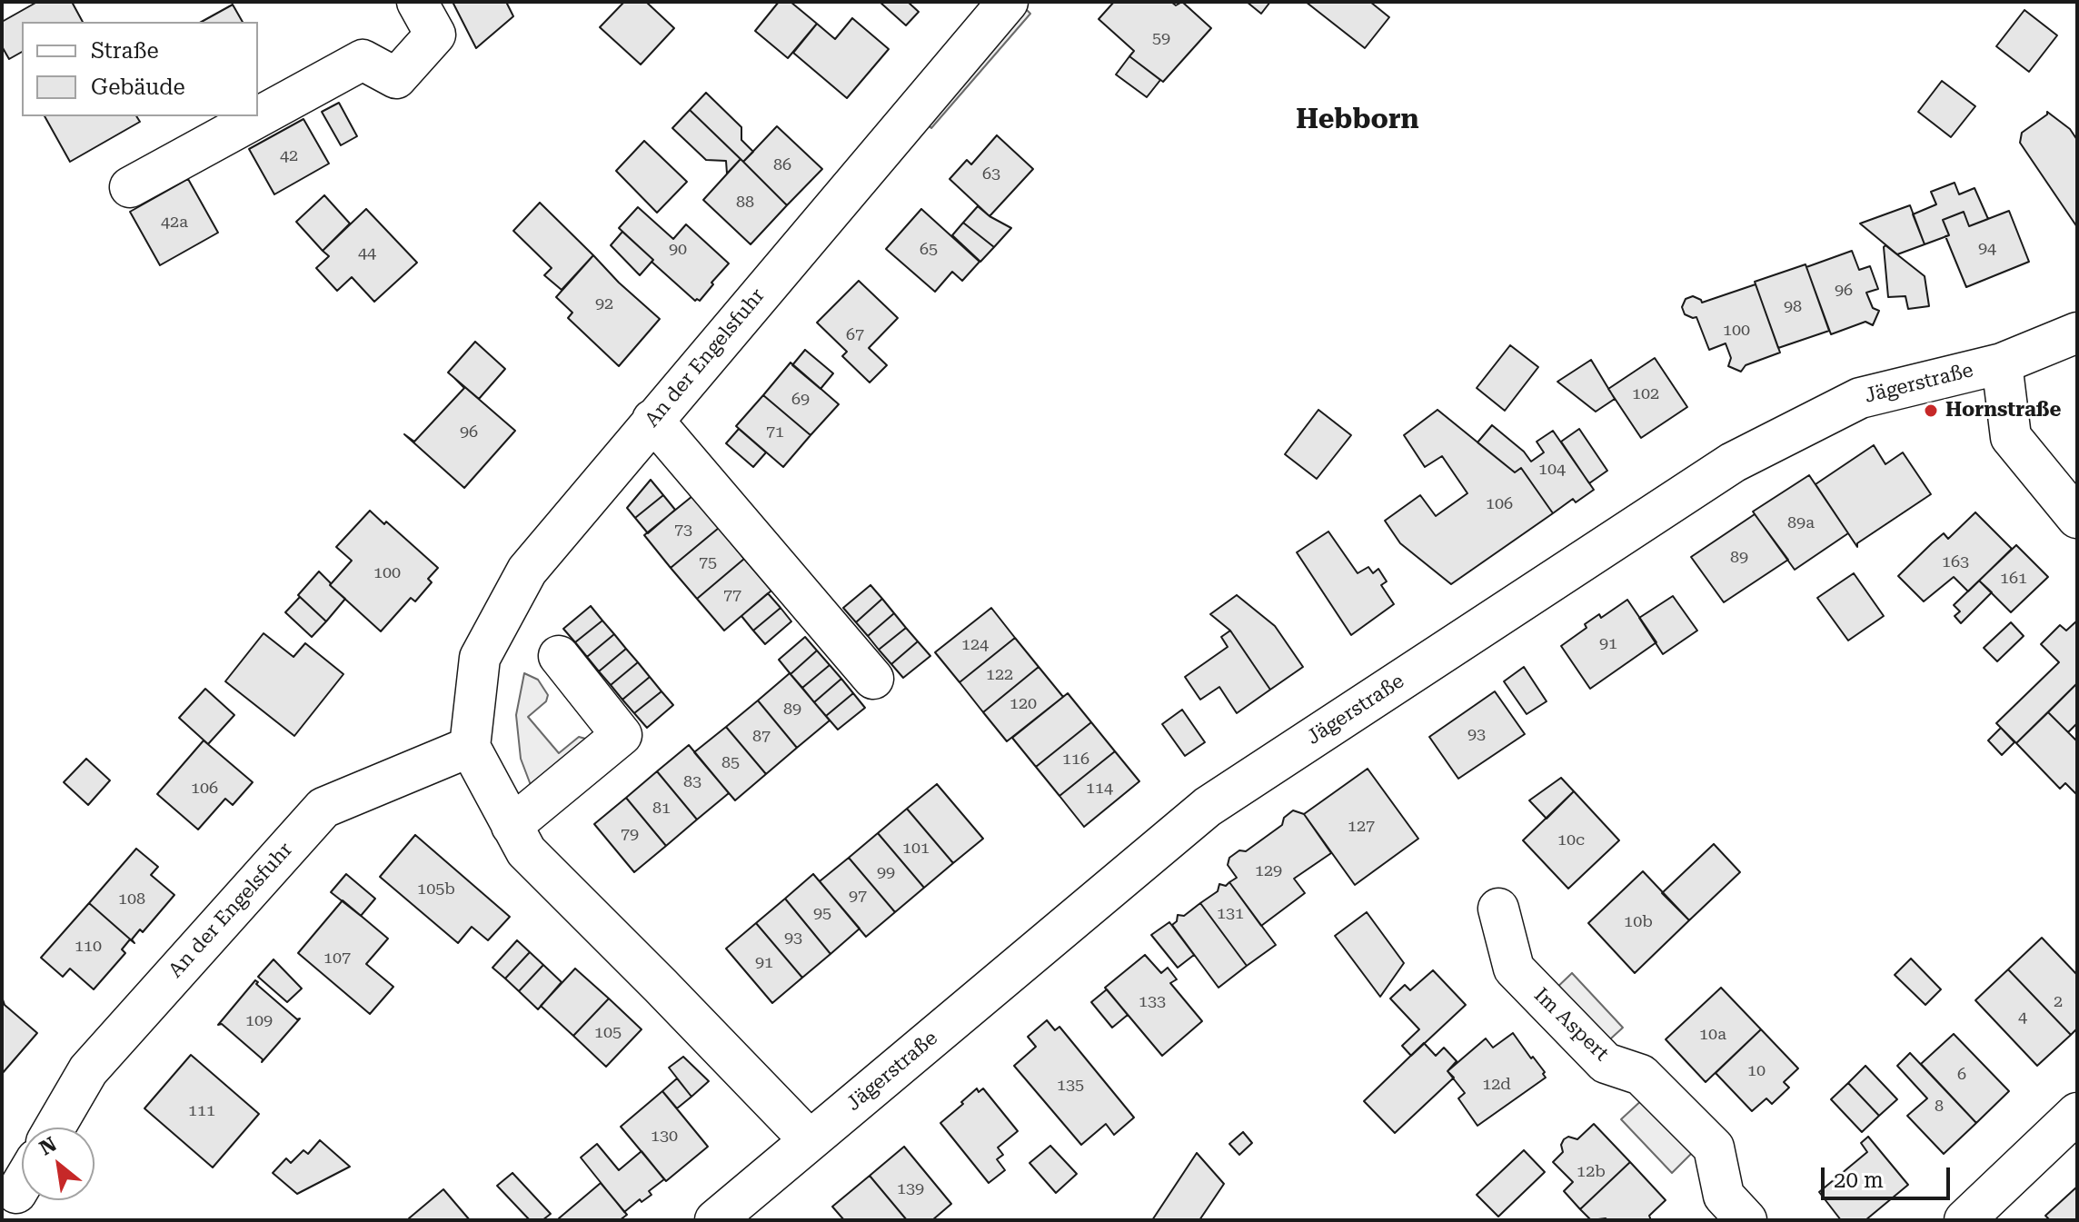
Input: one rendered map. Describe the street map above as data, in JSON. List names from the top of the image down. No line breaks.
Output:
{"streets":{"street":["An der Engelsfuhr","Jägerstraße","Im Aspert"]},"districts":["Hebborn"],"places":["Hornstraße"],"house_numbers":["59","42","86","63","88","42a","94","90","65","44","96","92","98","100","67","102","69","96","71","104","106","89a","73","89","163","75","100","161","77","91","124","122","120","89","93","87","116","85","83","106","114","81","127","79","10c","101","129","99","105b","97","108","95","131","10b","93","110","107","91","133","2","4","109","105","10a","10","6","12d","135","8","111","130","12b","139"],"legend":["Straße","Gebäude"],"scale_bar":"20 m","north":"top left"}
